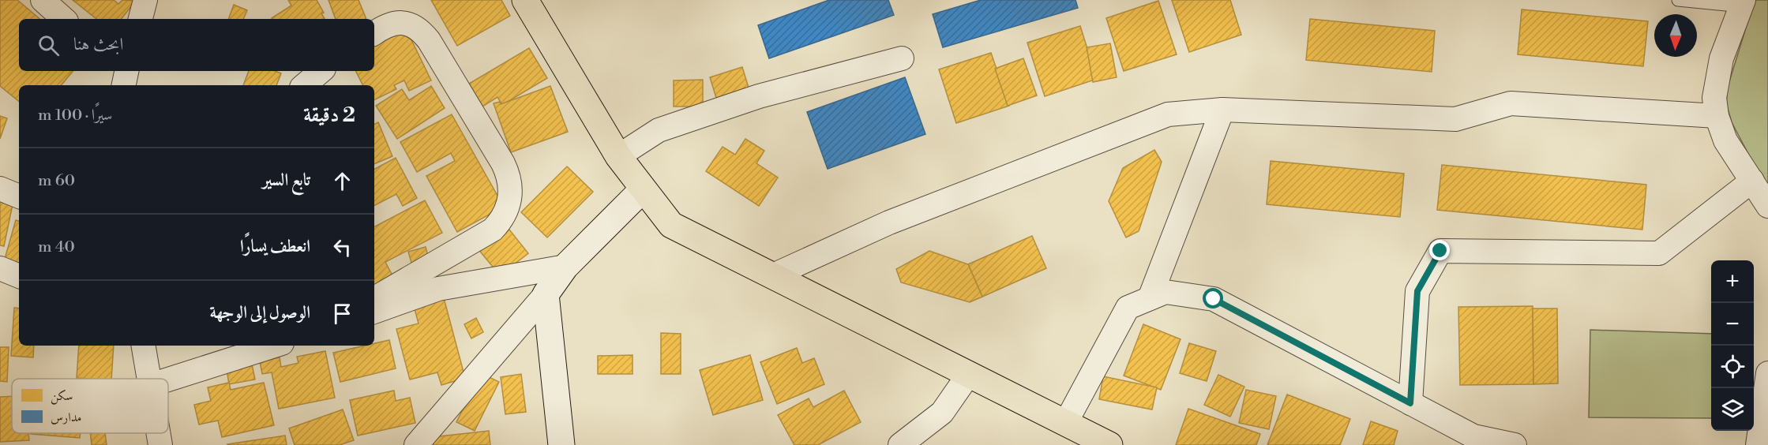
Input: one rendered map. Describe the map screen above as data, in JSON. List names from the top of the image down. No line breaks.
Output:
{"legend":["سكن","مدارس"],"north":"bottom","page":{"search":"ابحث هنا","heading":["2 دقيقة","سيرًا · 100 m"],"list":[["تابع السير","60 m"],["انعطف يسارًا","40 m"],"الوصول إلى الوجهة"],"map_buttons":["+","−"]}}
